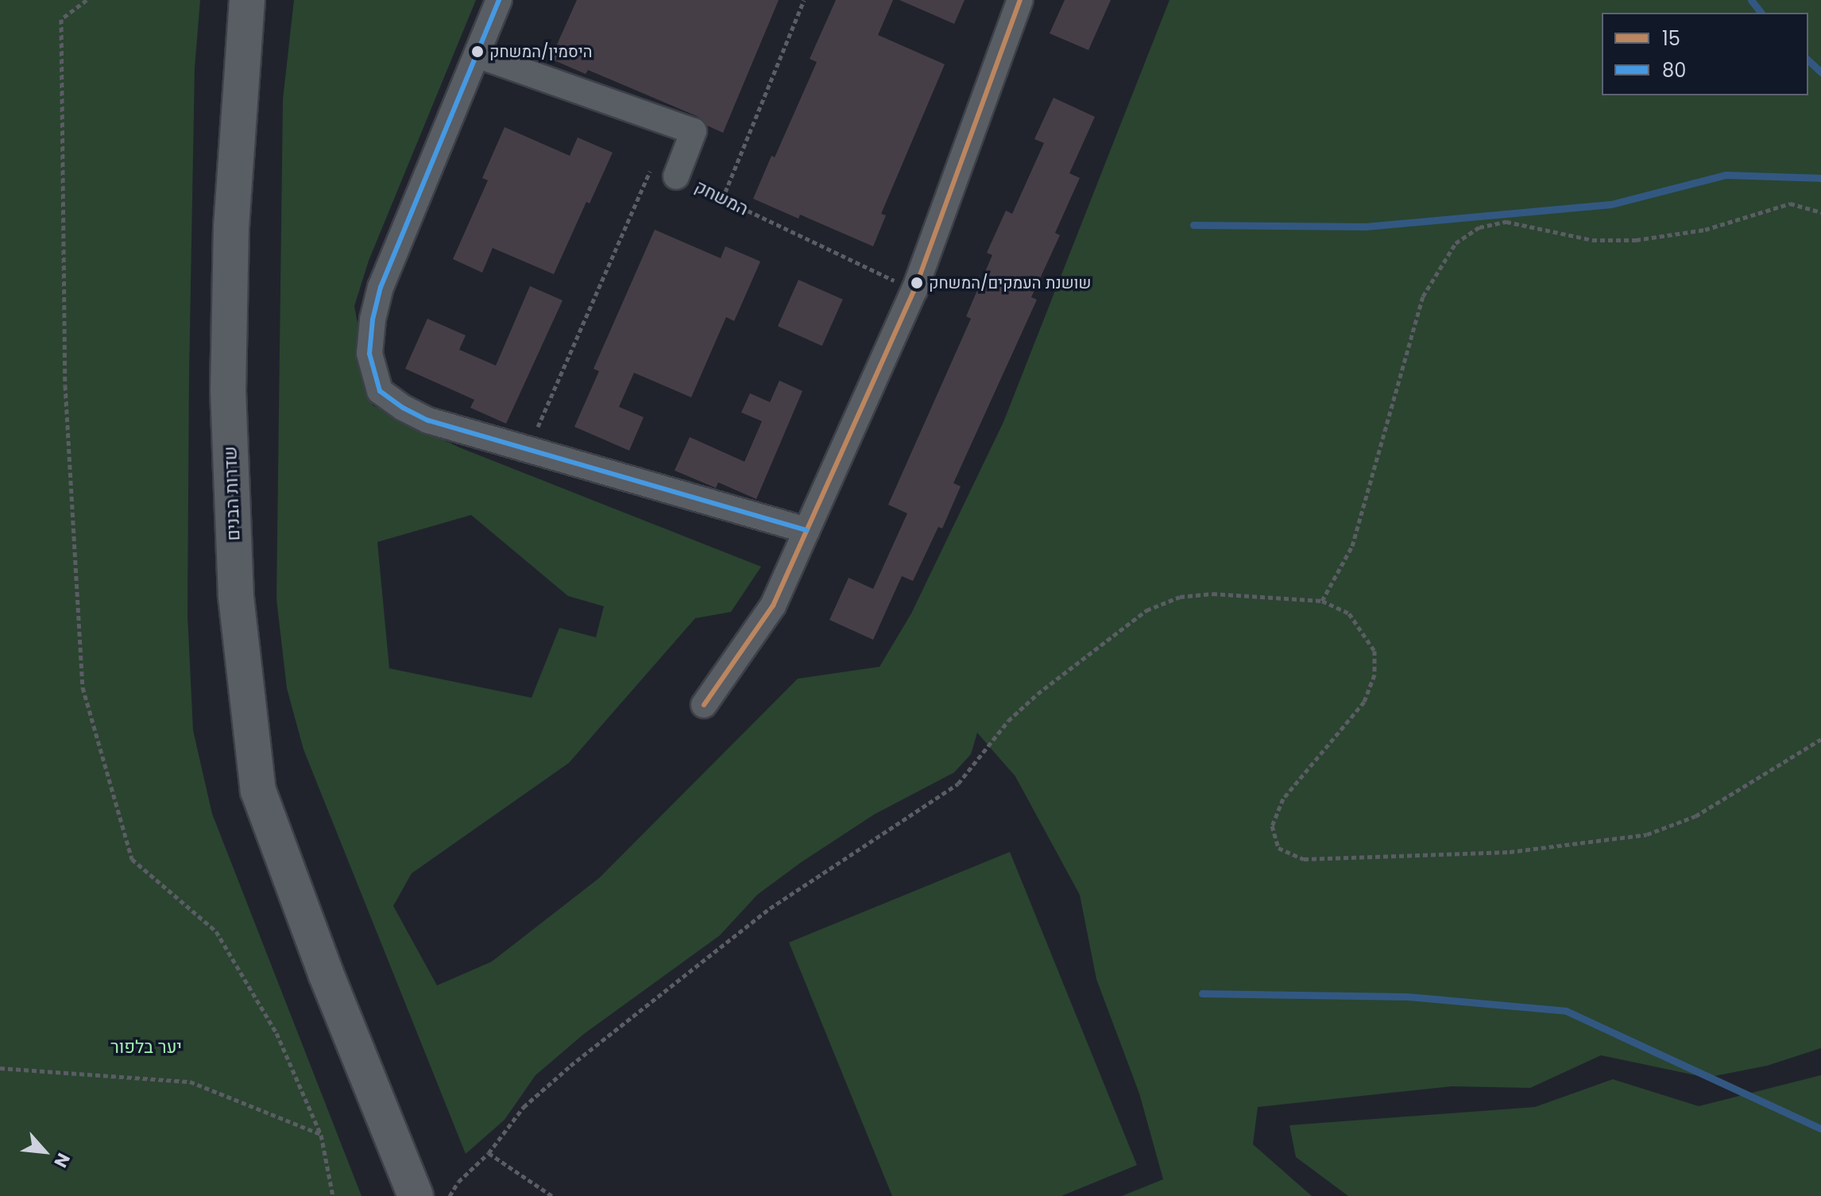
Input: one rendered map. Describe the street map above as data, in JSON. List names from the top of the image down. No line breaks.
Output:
{"streets":{"main road":["שדרות הבנים"],"street":["המשחק"]},"parks":["יער בלפור"],"places":["היסמין/המשחק","שושנת העמקים/המשחק"],"lines":["transit line 15","transit line 80"],"legend":["15","80"],"north":"bottom right"}
